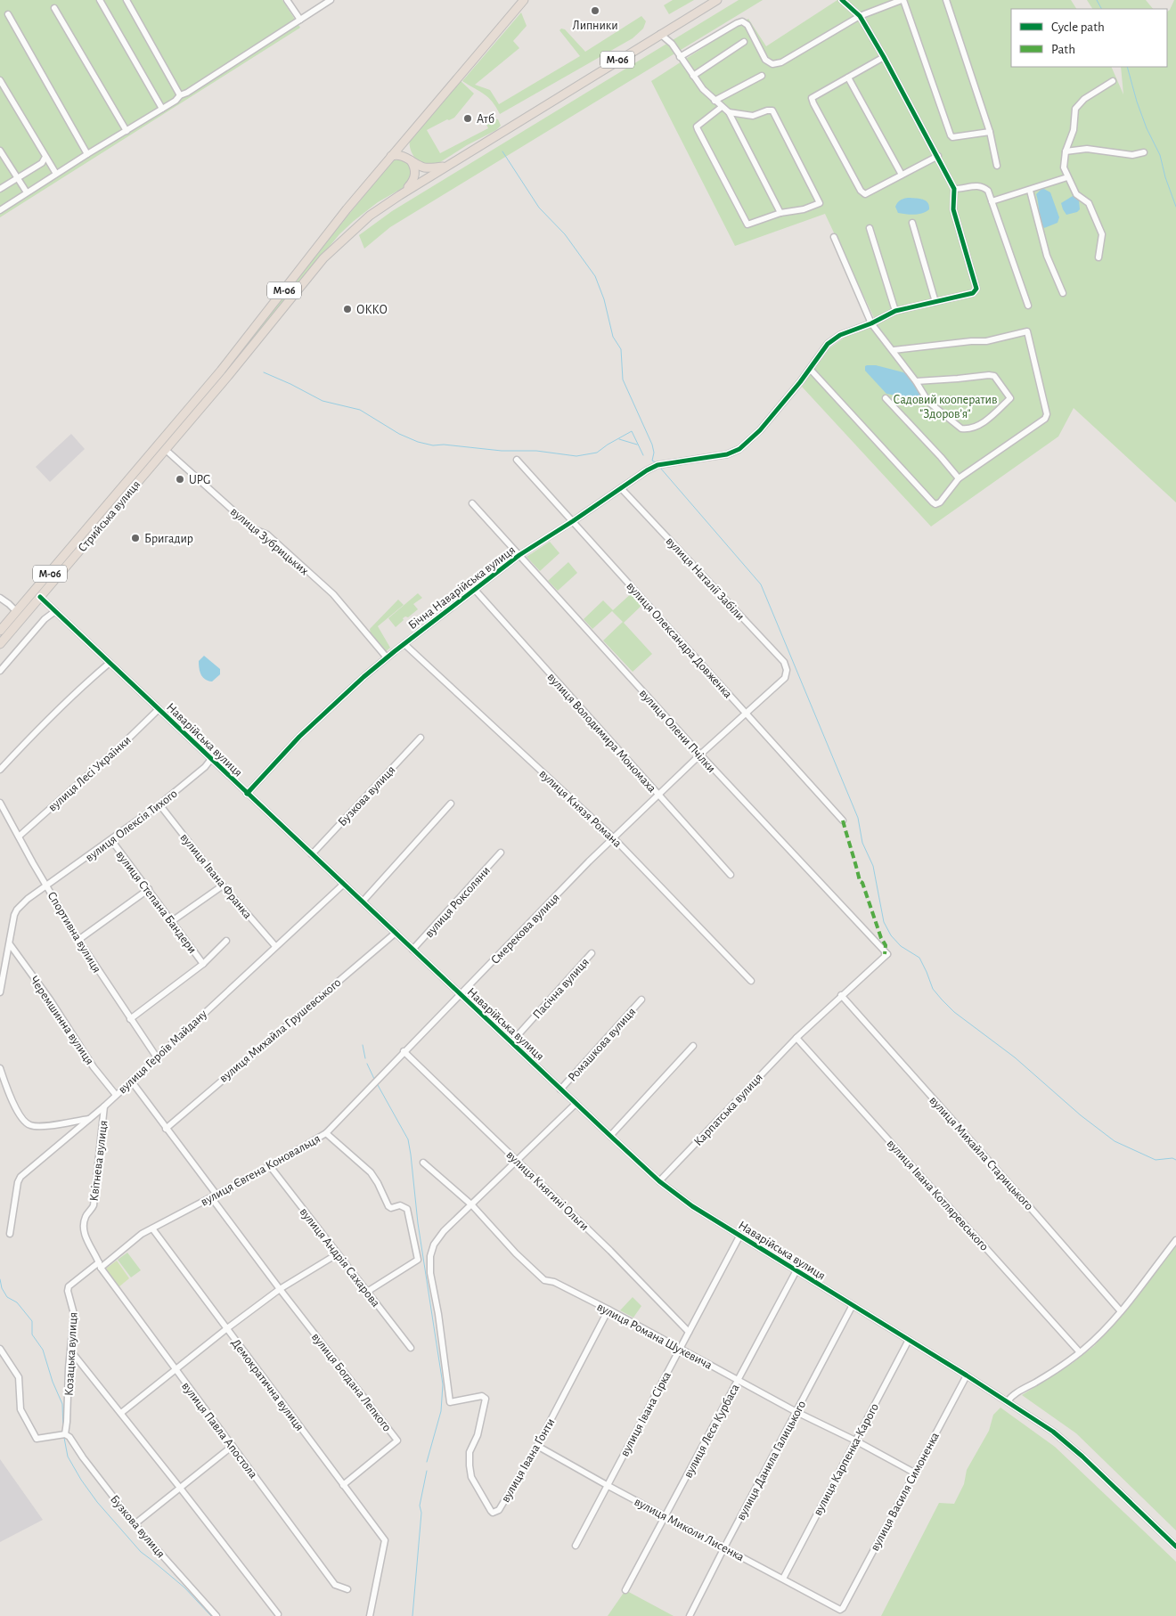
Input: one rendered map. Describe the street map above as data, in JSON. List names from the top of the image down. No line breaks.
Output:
{"streets":{"highway":["М-06","Стрийська вулиця"],"street":["вулиця Зубрицьких","вулиця Наталії Забіли","Бічна Наварійська вулиця","вулиця Олександра Довженка","вулиця Олени Пчілки","вулиця Володимира Мономаха","Наварійська вулиця","вулиця Лесі Українки","Бузкова вулиця","вулиця Князя Романа","вулиця Олексія Тихого","вулиця Івана Франка","вулиця Степана Бандери","вулиця Роксоляни","Смерекова вулиця","Спортивна вулиця","Пасічна вулиця","Черемшинна вулиця","вулиця Михайла Грушевського","Ромашкова вулиця","вулиця Героїв Майдану","Карпатська вулиця","вулиця Михайла Старицького","Квітнева вулиця","вулиця Євгена Коновальця","вулиця Княгині Ольги","вулиця Івана Котляревського","вулиця Андрія Сахарова","вулиця Романа Шухевича","Козацька вулиця","вулиця Богдана Лепкого","Демократична вулиця","вулиця Івана Сірка","вулиця Павла Апостола","вулиця Леся Курбаса","вулиця Карпенка-Карого","вулиця Івана Ґонти","вулиця Данила Галицького","вулиця Василя Симоненка","вулиця Миколи Лисенка"]},"crossings":[["М-06","Стрийська вулиця"],["Стрийська вулиця","вулиця Зубрицьких"],["Стрийська вулиця","Наварійська вулиця"],["вулиця Зубрицьких","Бічна Наварійська вулиця"],["вулиця Наталії Забіли","Бічна Наварійська вулиця"],["вулиця Наталії Забіли","Смерекова вулиця"],["Бічна Наварійська вулиця","вулиця Олександра Довженка"],["Бічна Наварійська вулиця","вулиця Олени Пчілки"],["Бічна Наварійська вулиця","вулиця Володимира Мономаха"],["Бічна Наварійська вулиця","Наварійська вулиця"],["Бічна Наварійська вулиця","вулиця Князя Романа"],["вулиця Олександра Довженка","Смерекова вулиця"],["вулиця Олени Пчілки","Смерекова вулиця"],["вулиця Олени Пчілки","Карпатська вулиця"],["вулиця Володимира Мономаха","Смерекова вулиця"],["Наварійська вулиця","вулиця Лесі Українки"],["Наварійська вулиця","Бузкова вулиця"],["Наварійська вулиця","вулиця Олексія Тихого"],["Наварійська вулиця","вулиця Роксоляни"],["Наварійська вулиця","Смерекова вулиця"],["Наварійська вулиця","Пасічна вулиця"],["Наварійська вулиця","вулиця Михайла Грушевського"],["Наварійська вулиця","Ромашкова вулиця"],["Наварійська вулиця","вулиця Героїв Майдану"],["Наварійська вулиця","Карпатська вулиця"],["Наварійська вулиця","вулиця Євгена Коновальця"],["Наварійська вулиця","вулиця Івана Сірка"],["Наварійська вулиця","вулиця Леся Курбаса"],["Наварійська вулиця","вулиця Карпенка-Карого"],["Наварійська вулиця","вулиця Данила Галицького"],["Наварійська вулиця","вулиця Василя Симоненка"],["вулиця Лесі Українки","Спортивна вулиця"],["Бузкова вулиця","Козацька вулиця"],["вулиця Князя Романа","Смерекова вулиця"],["вулиця Олексія Тихого","вулиця Івана Франка"],["вулиця Олексія Тихого","вулиця Степана Бандери"],["вулиця Олексія Тихого","Спортивна вулиця"],["вулиця Олексія Тихого","Черемшинна вулиця"],["вулиця Івана Франка","вулиця Героїв Майдану"],["Смерекова вулиця","вулиця Євгена Коновальця"],["Спортивна вулиця","вулиця Героїв Майдану"],["Черемшинна вулиця","вулиця Героїв Майдану"],["вулиця Михайла Грушевського","вулиця Богдана Лепкого"],["вулиця Героїв Майдану","Квітнева вулиця"],["вулиця Героїв Майдану","вулиця Богдана Лепкого"],["Карпатська вулиця","вулиця Михайла Старицького"],["Карпатська вулиця","вулиця Івана Котляревського"],["Квітнева вулиця","вулиця Євгена Коновальця"],["Квітнева вулиця","Козацька вулиця"],["Квітнева вулиця","вулиця Павла Апостола"],["вулиця Євгена Коновальця","вулиця Княгині Ольги"],["вулиця Євгена Коновальця","вулиця Андрія Сахарова"],["вулиця Євгена Коновальця","Козацька вулиця"],["вулиця Євгена Коновальця","вулиця Богдана Лепкого"],["вулиця Євгена Коновальця","Демократична вулиця"],["вулиця Євгена Коновальця","вулиця Павла Апостола"],["вулиця Княгині Ольги","вулиця Івана Сірка"],["вулиця Романа Шухевича","вулиця Івана Сірка"],["вулиця Романа Шухевича","вулиця Леся Курбаса"],["вулиця Романа Шухевича","вулиця Карпенка-Карого"],["вулиця Романа Шухевича","вулиця Івана Ґонти"],["вулиця Романа Шухевича","вулиця Данила Галицького"],["вулиця Романа Шухевича","вулиця Василя Симоненка"],["Козацька вулиця","вулиця Павла Апостола"],["вулиця Богдана Лепкого","Демократична вулиця"],["вулиця Івана Сірка","вулиця Миколи Лисенка"],["вулиця Леся Курбаса","вулиця Миколи Лисенка"],["вулиця Карпенка-Карого","вулиця Миколи Лисенка"],["вулиця Івана Ґонти","вулиця Миколи Лисенка"],["вулиця Данила Галицького","вулиця Миколи Лисенка"],["вулиця Василя Симоненка","вулиця Миколи Лисенка"]],"parks":["Садовий кооператив \"Здоров’я\""],"places":["Липники","Атб","ОККО","UPG","Бригадир"],"legend":["Cycle path","Path"]}
